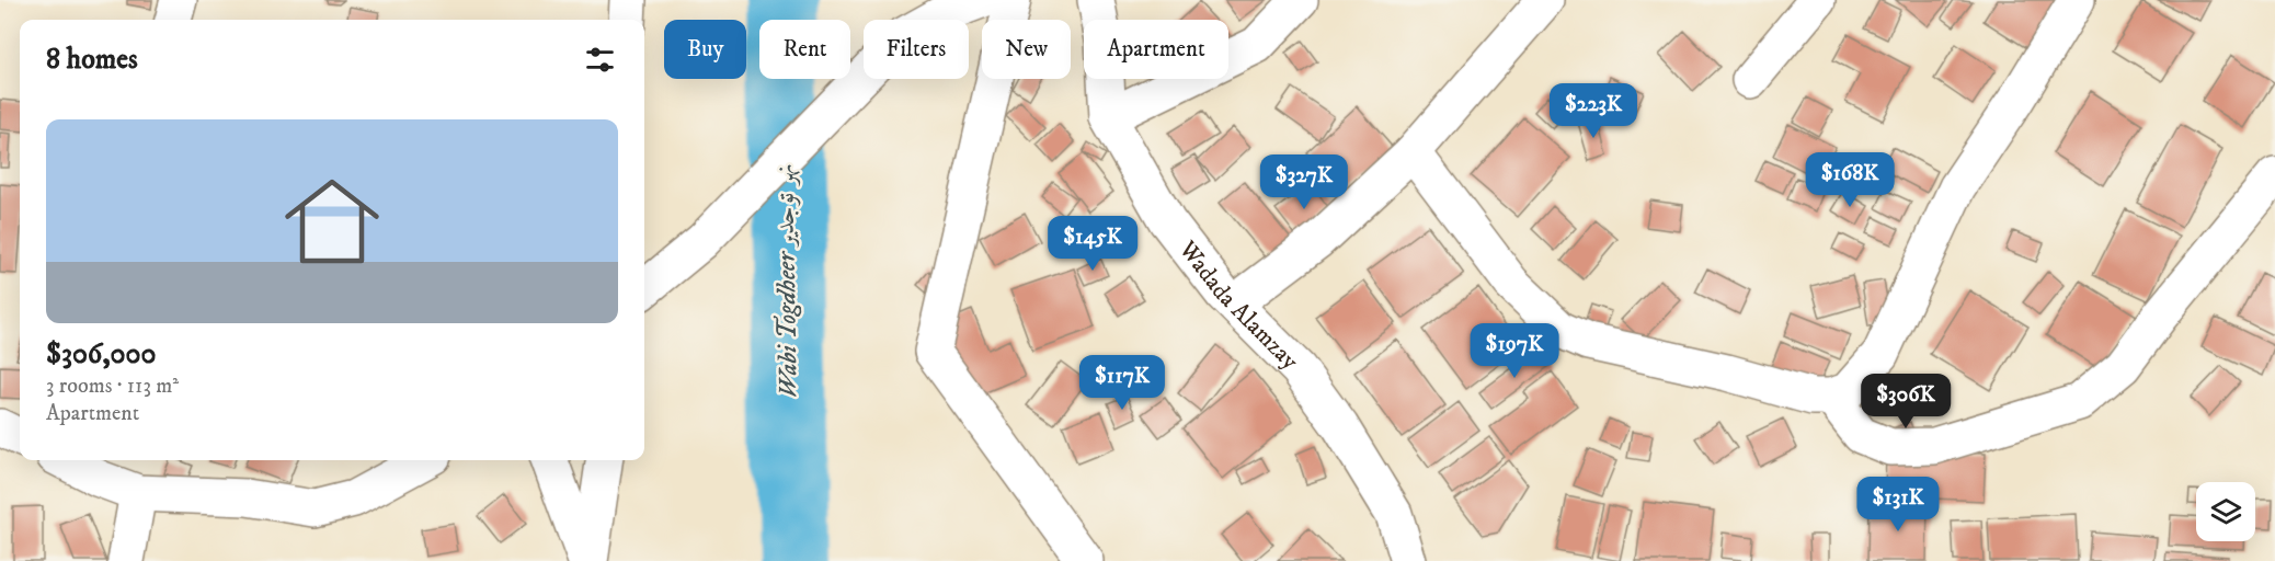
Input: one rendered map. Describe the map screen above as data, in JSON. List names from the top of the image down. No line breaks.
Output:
{"streets":{"street":["Wadada Alamzay"]},"water":["Wabi Togdheer نهر توجدير"],"page":{"chip":["Buy","Rent","Filters","New","Apartment"],"heading":"8 homes","price":["$223K","$168K","$327K","$145K","$197K","$117K","$306K","$131K"],"list":[{"name":"$306,000","note":"3 rooms · 113 m² · Apartment"}]}}
